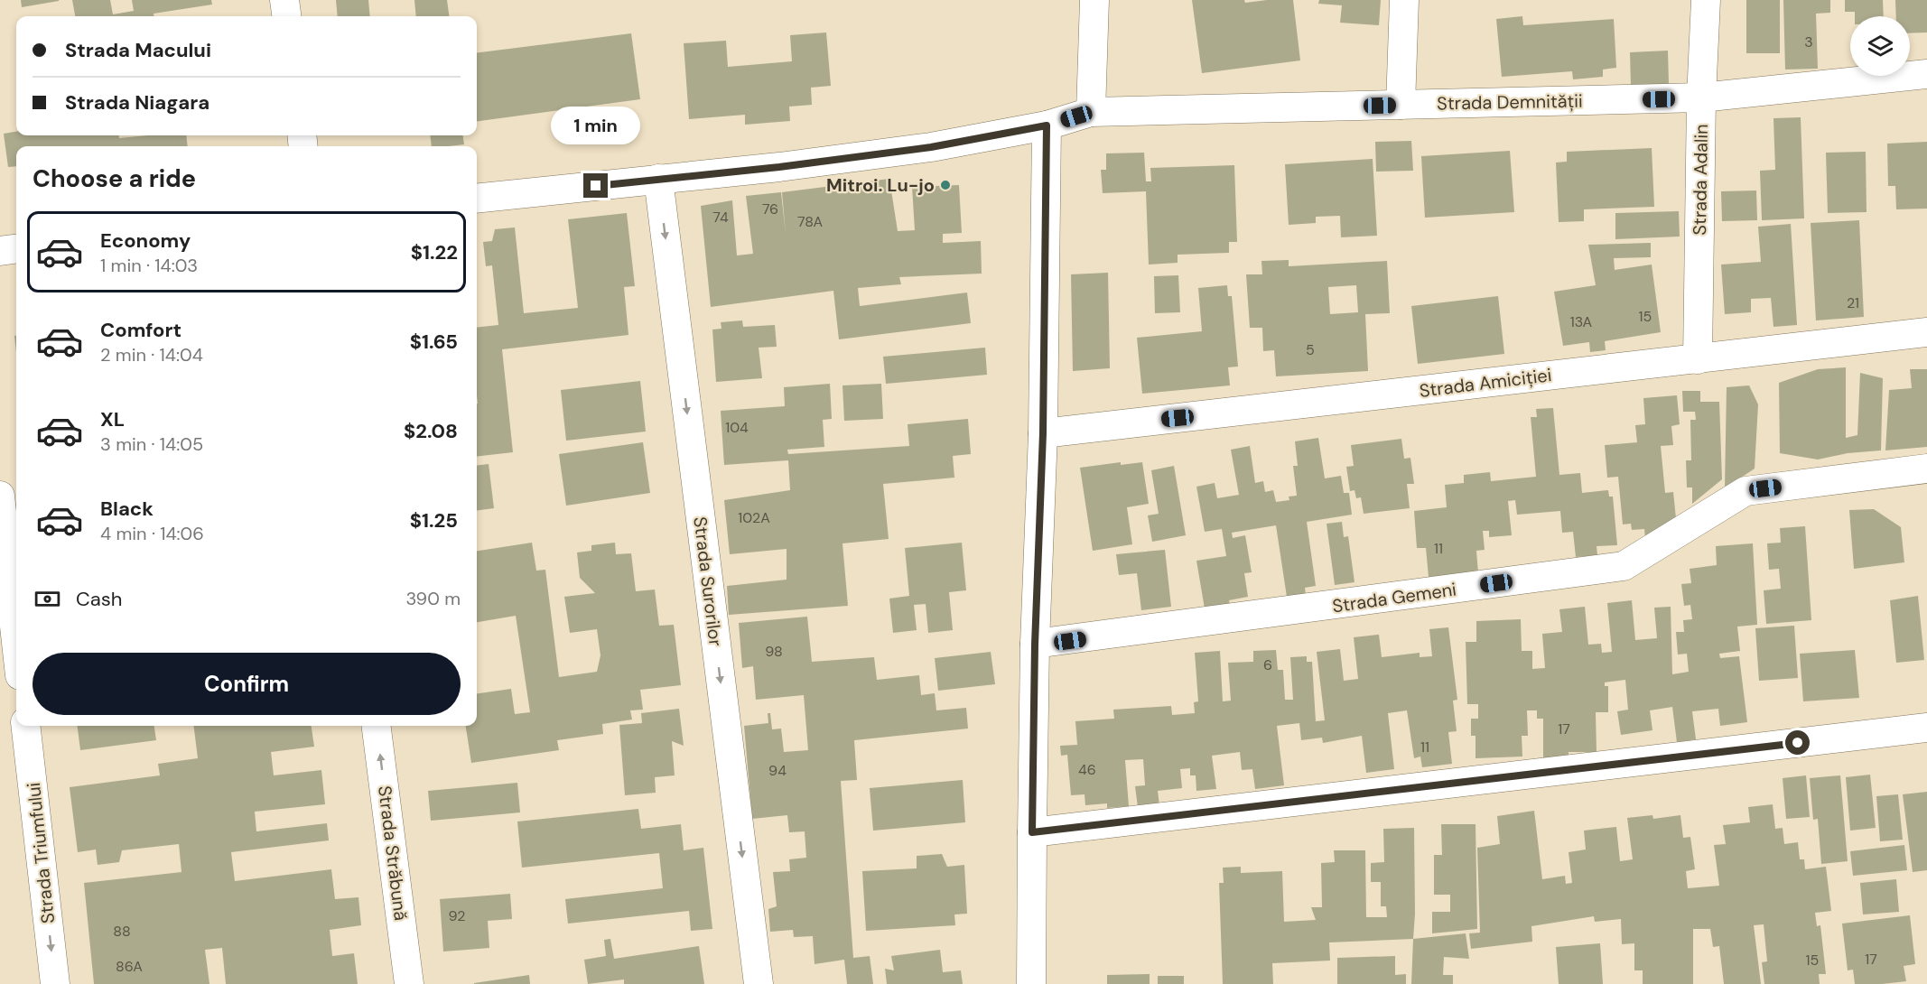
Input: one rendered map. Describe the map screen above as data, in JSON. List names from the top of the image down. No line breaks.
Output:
{"streets":{"street":["Strada Demnității","Strada Adalin","Strada Amiciției","Strada Surorilor","Strada Gemeni","Strada Triumfului","Strada Străbună"]},"crossings":[["Strada Demnității","Strada Adalin"],["Strada Demnității","Strada Surorilor"],["Strada Adalin","Strada Amiciției"]],"one_way":["Strada Surorilor","Strada Triumfului","Strada Străbună"],"places":["Mitroi. Lu-jo"],"house_numbers":["3","76","74","78A","21","15","13A","5","104","102A","11","98","6","17","11","46","94","92","88","17","15","86A"],"page":{"banner":["Strada Macului","Strada Niagara"],"bubble":"1 min","heading":"Choose a ride","list":[{"name":"Economy","note":"1 min · 14:03","value":"$1.22"},{"name":"Comfort","note":"2 min · 14:04","value":"$1.65"},{"name":"XL","note":"3 min · 14:05","value":"$2.08"},{"name":"Black","note":"4 min · 14:06","value":"$1.25"}],"pay":["Cash","390 m"],"buttons":"Confirm"}}
